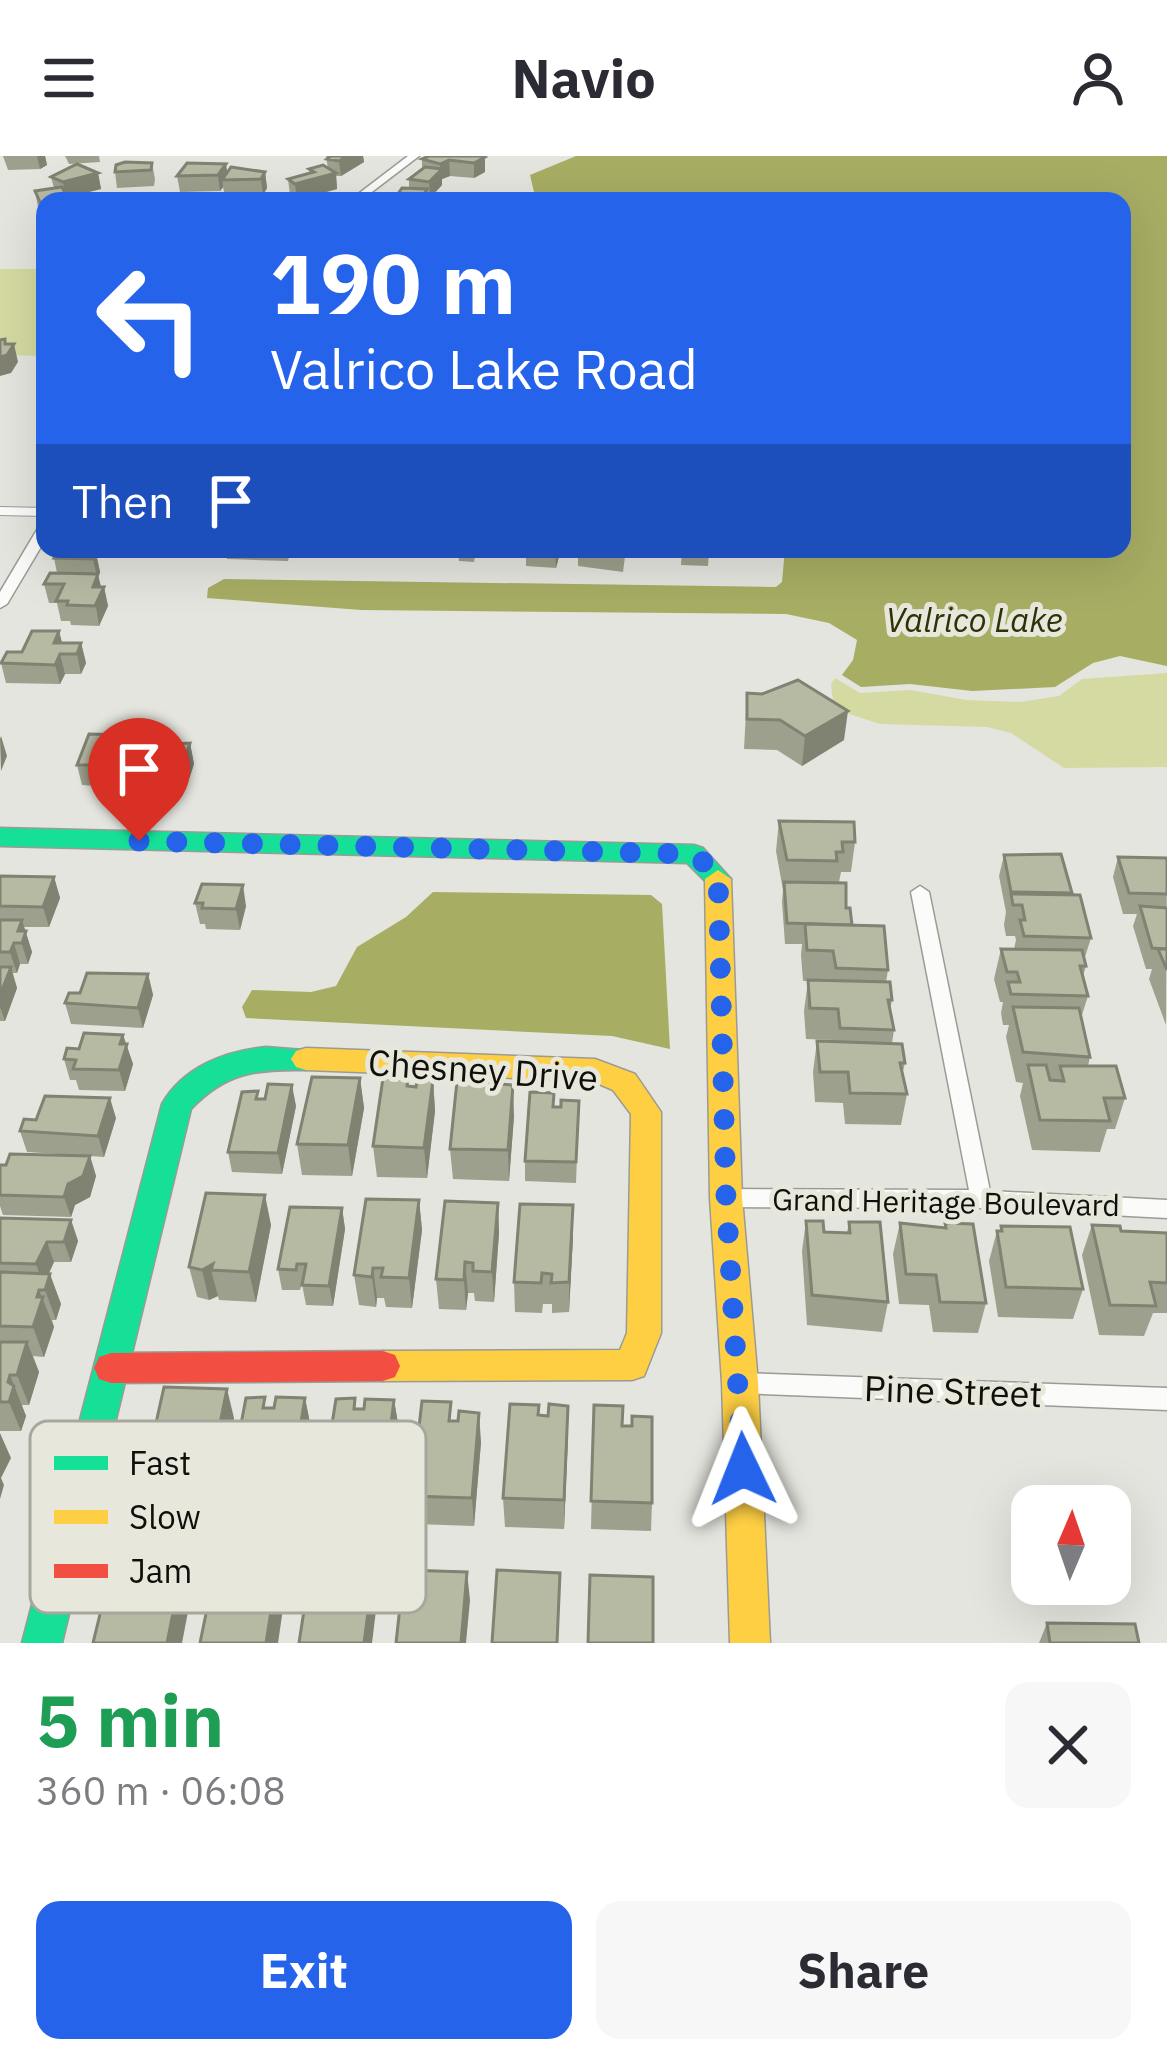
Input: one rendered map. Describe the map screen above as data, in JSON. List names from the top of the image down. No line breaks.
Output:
{"streets":{"street":["Chesney Drive","Grand Heritage Boulevard","Pine Street"]},"water":["Valrico Lake"],"legend":["Fast","Slow","Jam"],"north":"top","page":{"header":"Navio","turn":["190 m","Valrico Lake Road"],"then":"Then","heading":["5 min","360 m · 06:08"],"buttons":["Exit","Share"]}}
